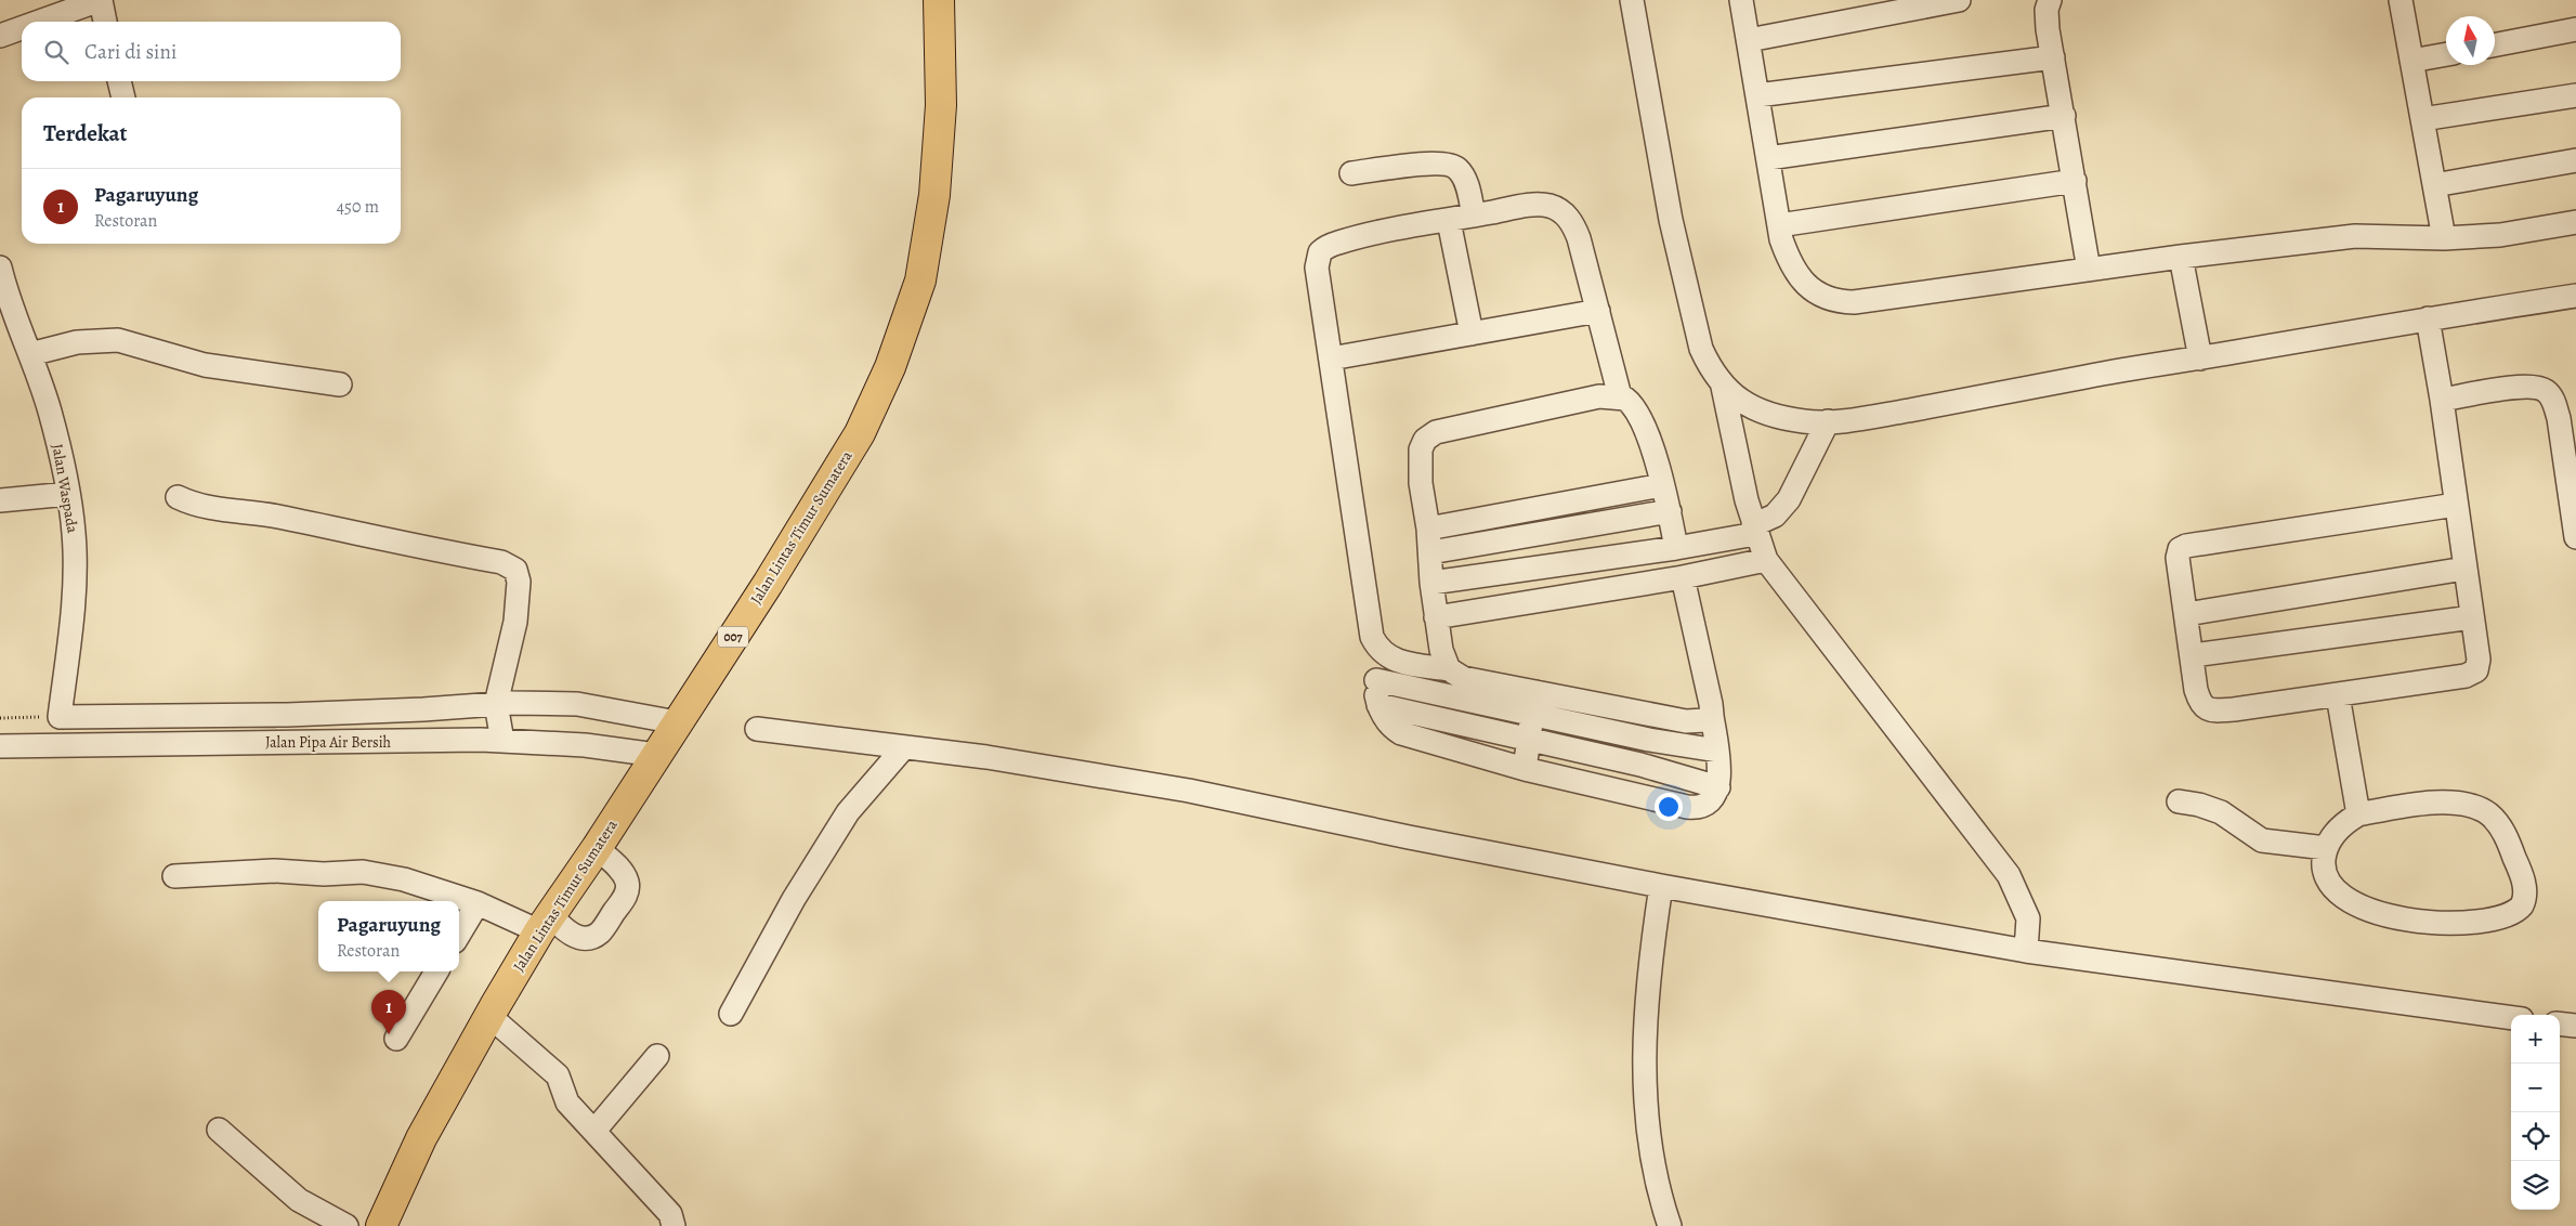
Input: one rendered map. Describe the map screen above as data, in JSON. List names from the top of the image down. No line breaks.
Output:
{"streets":{"highway":["Jalan Lintas Timur Sumatera","007"],"street":["Jalan Waspada","Jalan Pipa Air Bersih"]},"crossings":[["Jalan Lintas Timur Sumatera","Jalan Pipa Air Bersih"]],"north":"top","page":{"search":"Cari di sini","heading":"Terdekat","list":[{"mark":"1","name":"Pagaruyung","note":"Restoran","value":"450 m"}],"popup":["Pagaruyung","Restoran"],"pins":"1","map_buttons":["+","−"]}}
